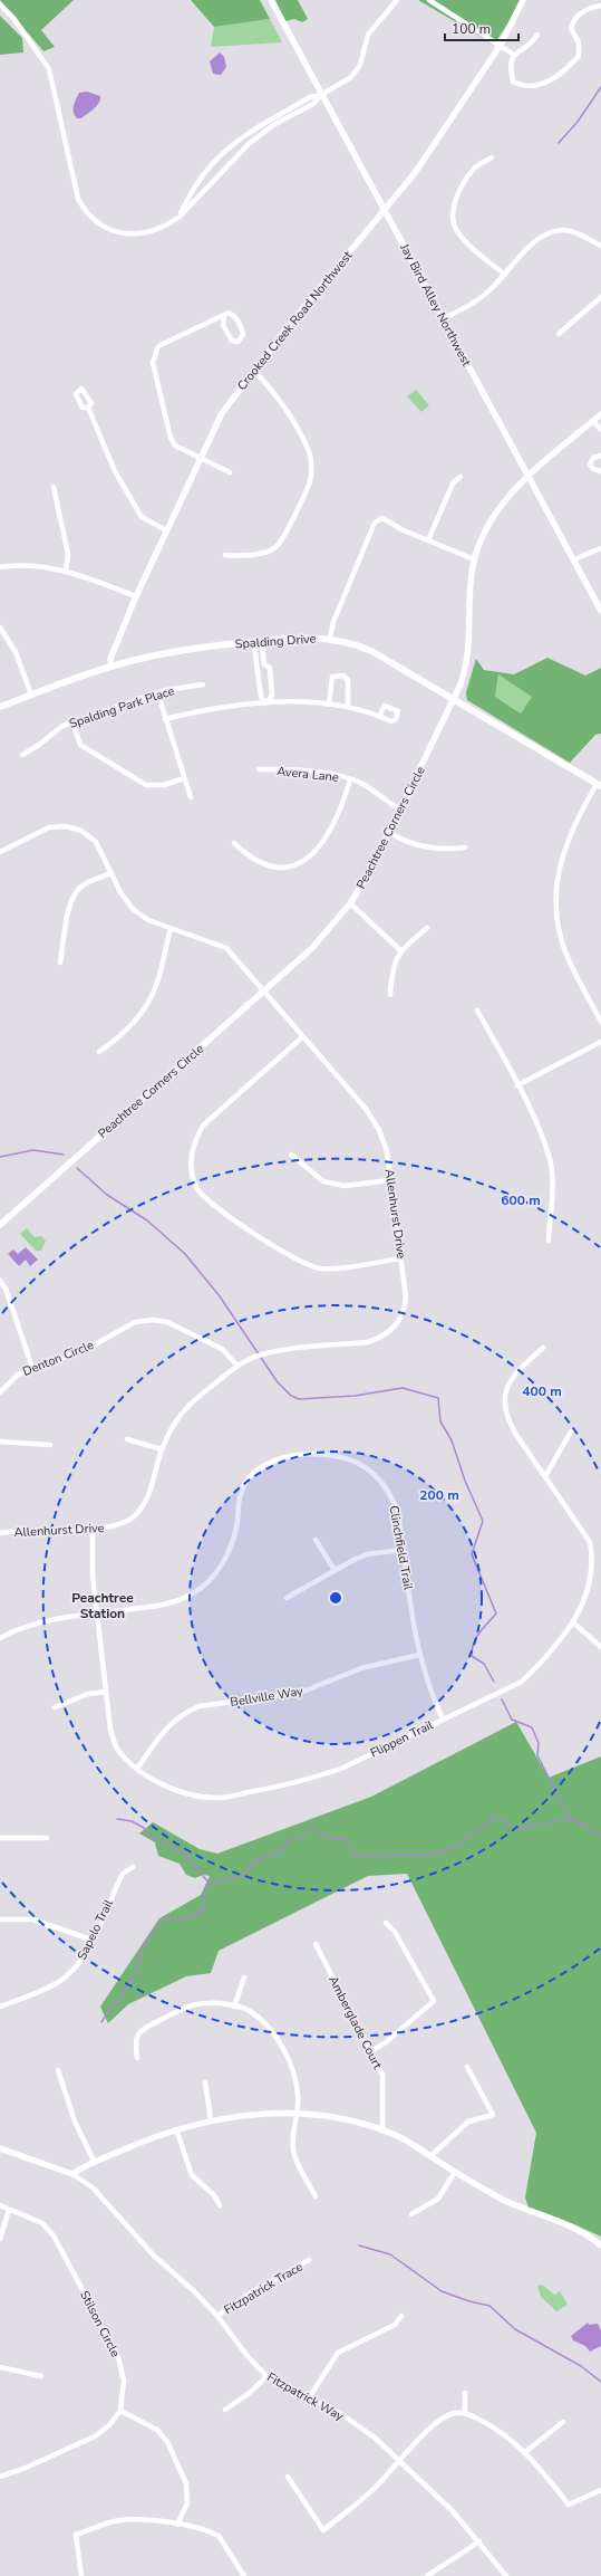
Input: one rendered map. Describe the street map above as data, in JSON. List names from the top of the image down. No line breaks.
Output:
{"streets":{"main road":["Spalding Drive"],"street":["Jay Bird Alley Northwest","Crooked Creek Road Northwest","Spalding Park Place","Avera Lane","Peachtree Corners Circle","Allenhurst Drive","Denton Circle","Clinchfield Trail","Bellville Way","Flippen Trail","Sapelo Trail","Amberglade Court","Fitzpatrick Trace","Stilson Circle","Fitzpatrick Way"]},"crossings":[["Jay Bird Alley Northwest","Crooked Creek Road Northwest"],["Jay Bird Alley Northwest","Peachtree Corners Circle"],["Crooked Creek Road Northwest","Spalding Drive"],["Spalding Drive","Peachtree Corners Circle"],["Avera Lane","Peachtree Corners Circle"],["Peachtree Corners Circle","Allenhurst Drive"],["Allenhurst Drive","Denton Circle"],["Allenhurst Drive","Flippen Trail"],["Clinchfield Trail","Bellville Way"],["Clinchfield Trail","Flippen Trail"],["Bellville Way","Flippen Trail"],["Fitzpatrick Trace","Fitzpatrick Way"]],"districts":["Peachtree Station"],"scale_bar":"100 m","rings":["600 m","400 m","200 m"]}
